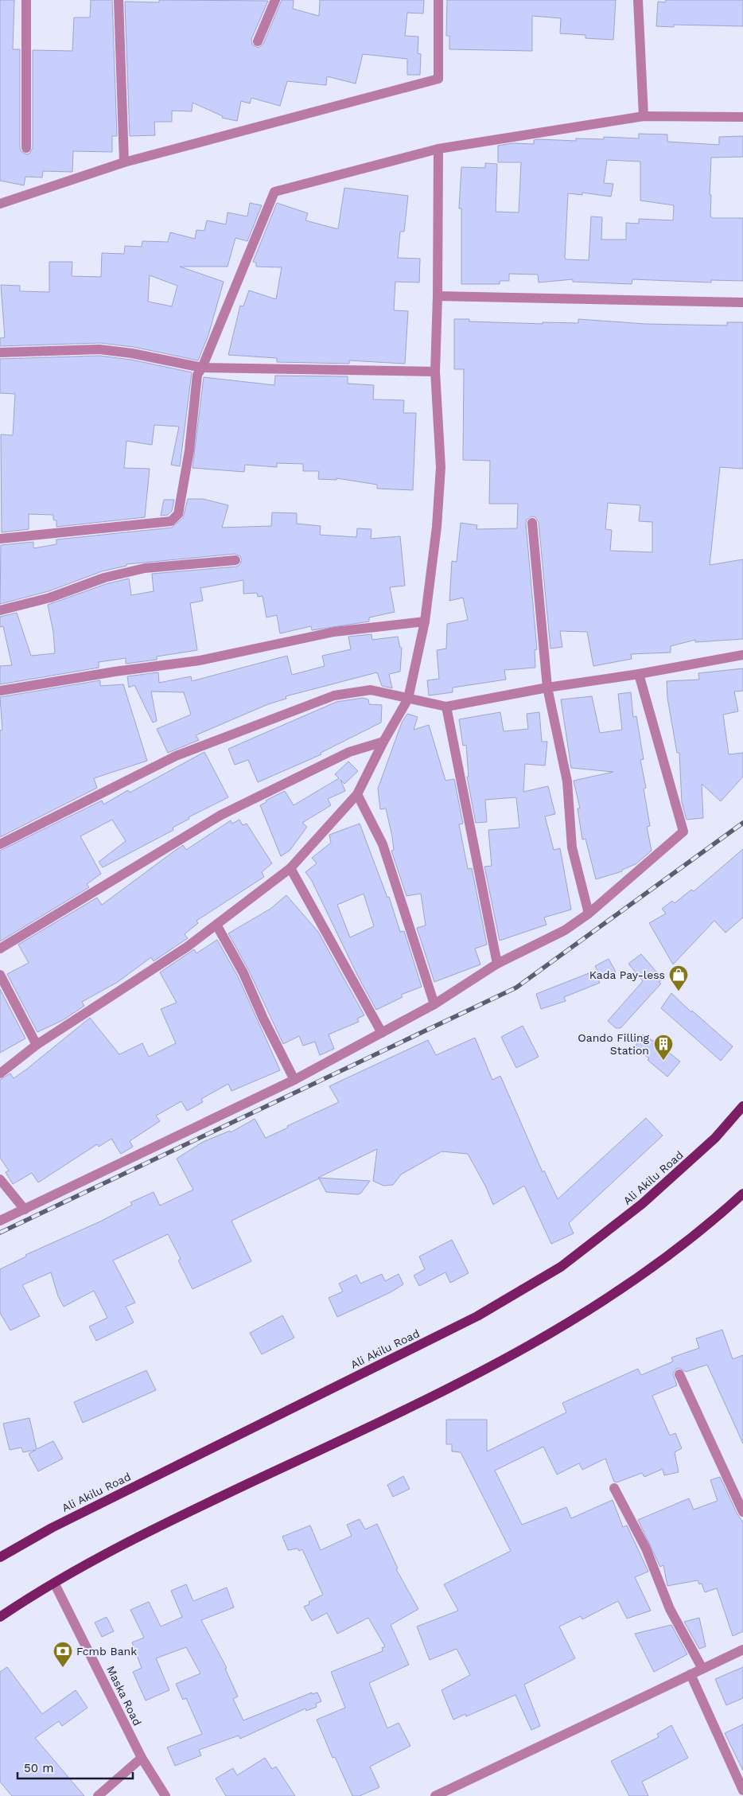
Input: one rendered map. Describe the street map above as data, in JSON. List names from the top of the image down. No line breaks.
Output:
{"streets":{"main road":["Ali Akilu Road"],"street":["Maska Road"]},"places":{"shop":["Kada Pay-less"],"building":["Oando Filling Station"],"bank":["Fcmb Bank"]},"scale_bar":"50 m"}
